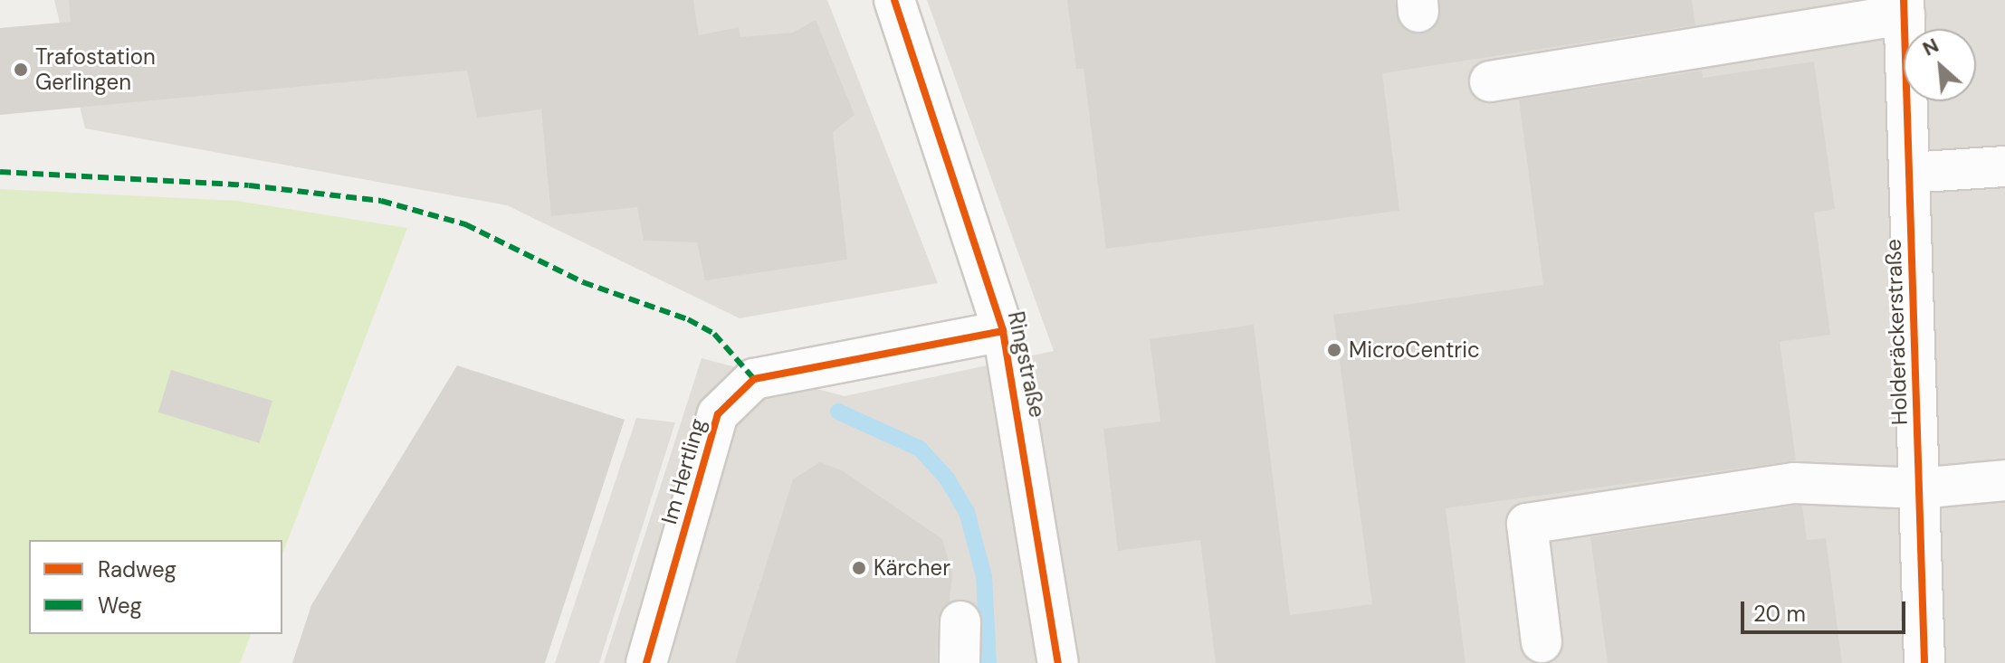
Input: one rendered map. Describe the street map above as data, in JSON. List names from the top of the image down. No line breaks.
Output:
{"streets":{"street":["Holderäckerstraße","Ringstraße","Im Hertling"]},"crossings":[["Ringstraße","Im Hertling"]],"places":["Trafostation Gerlingen","MicroCentric","Kärcher"],"legend":["Radweg","Weg"],"scale_bar":"20 m","north":"top left"}
